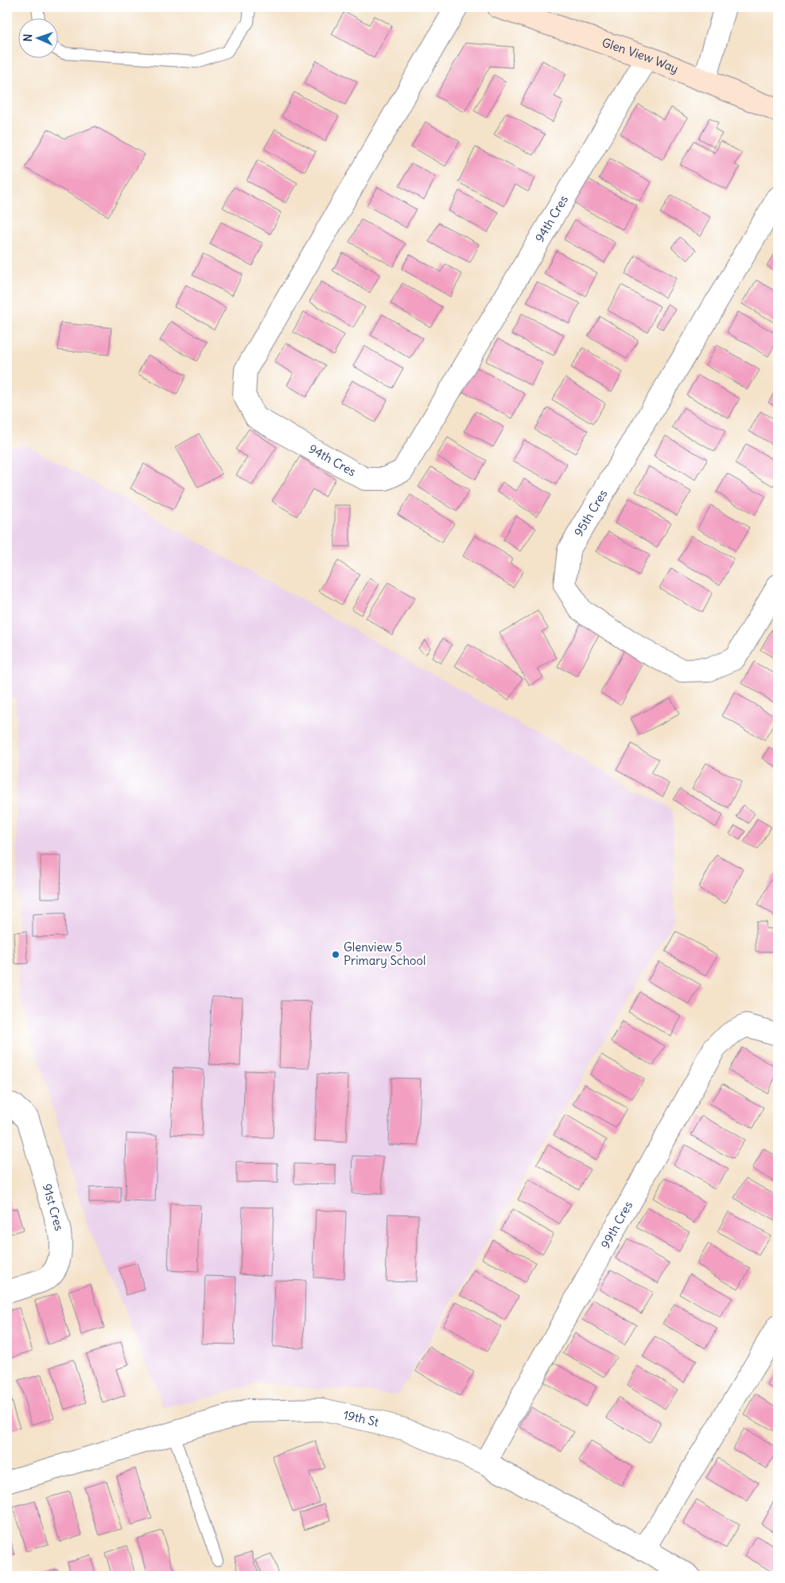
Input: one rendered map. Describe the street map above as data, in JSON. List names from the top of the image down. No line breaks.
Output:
{"streets":{"street":["Glen View Way","94th Cres","95th Cres","91st Cres","99th Cres","19th St"]},"crossings":[["Glen View Way","94th Cres"],["99th Cres","19th St"]],"places":["Glenview 5 Primary School"],"north":"left"}
